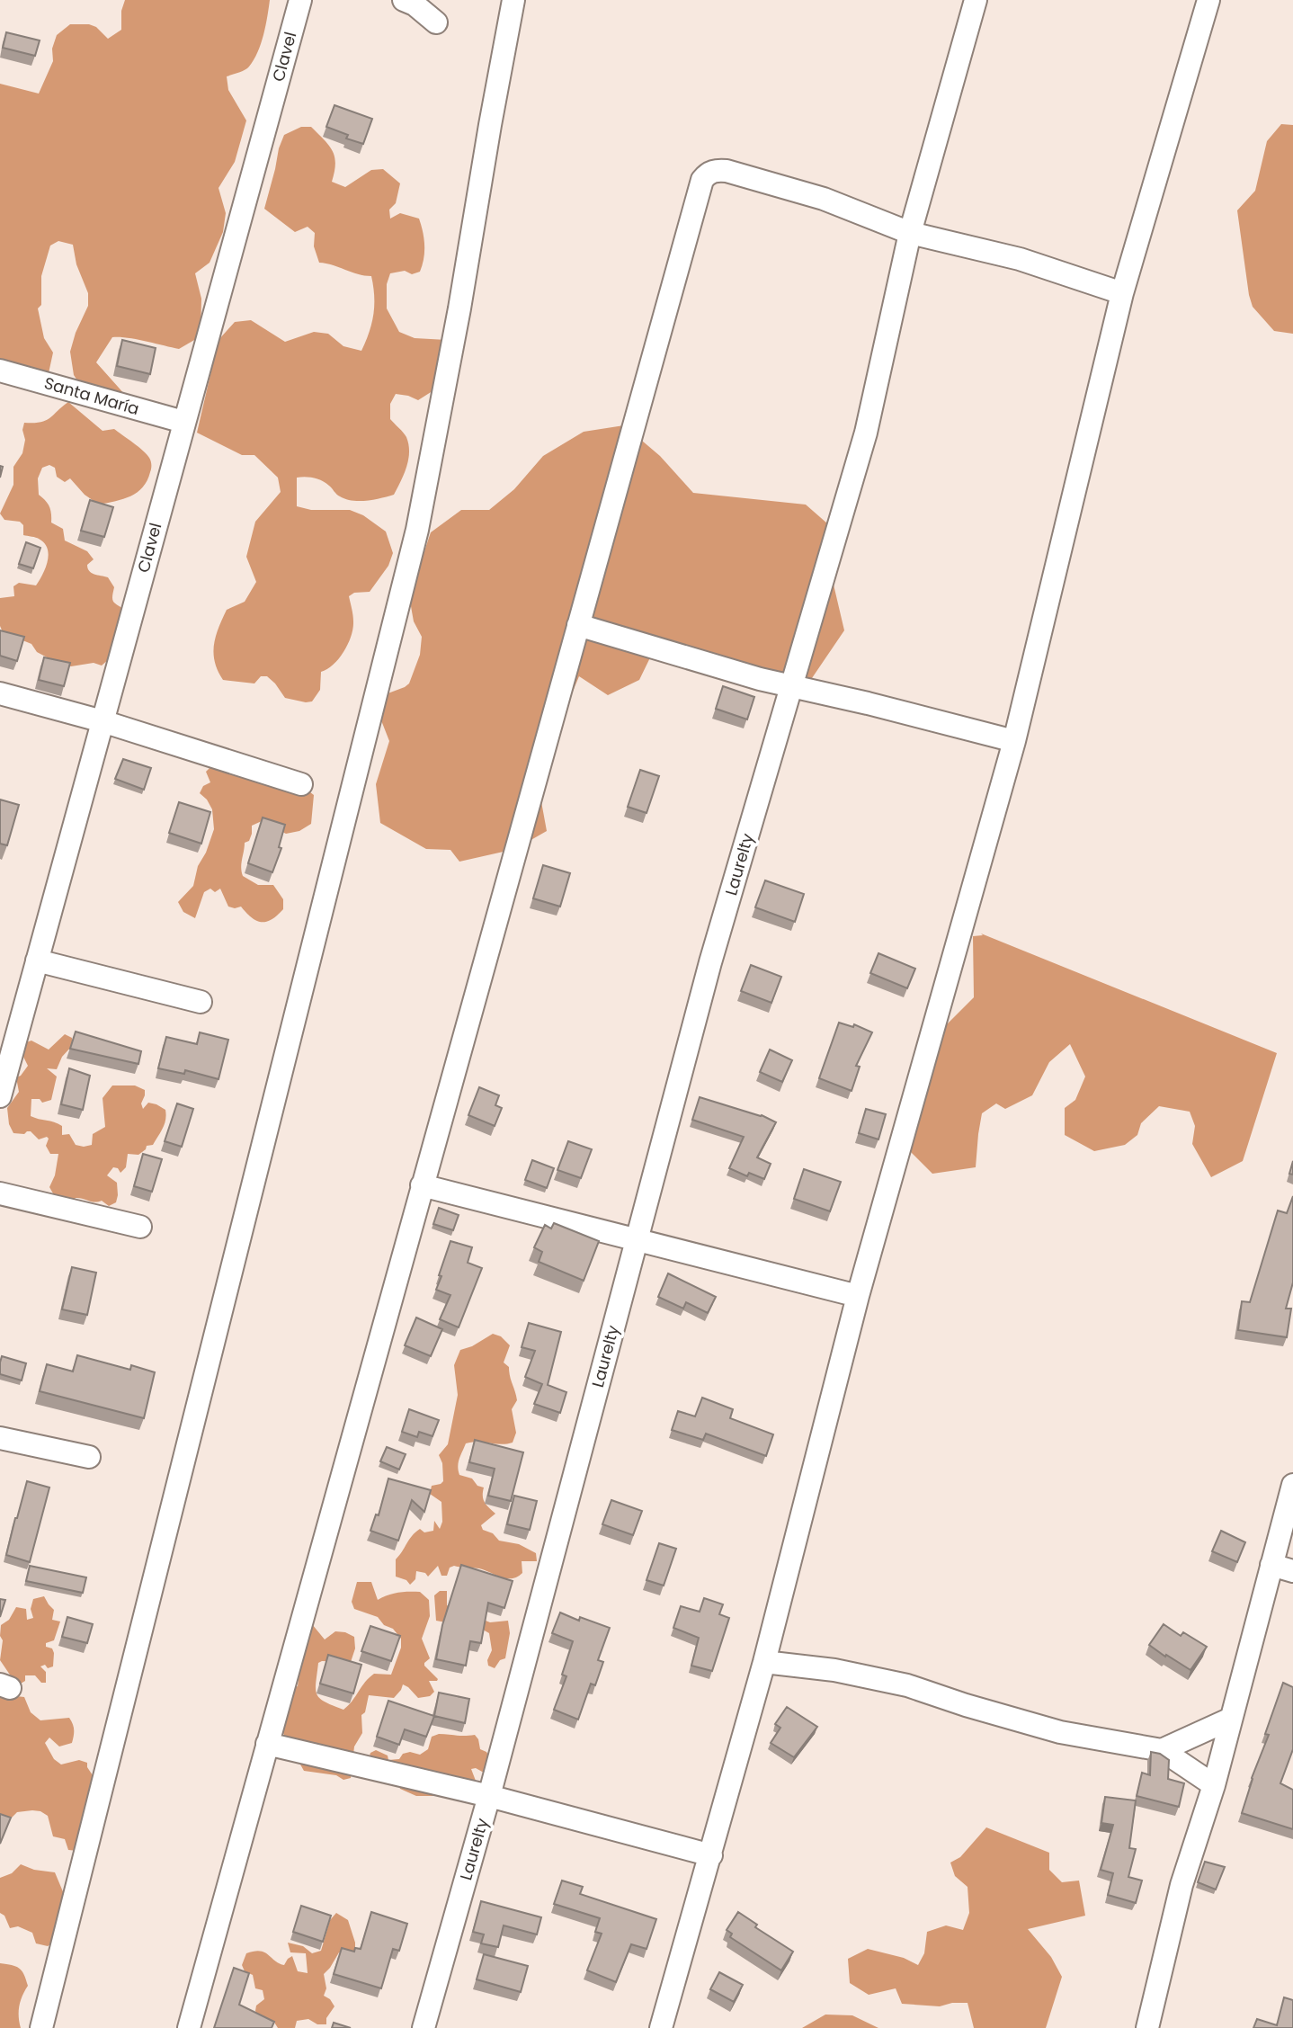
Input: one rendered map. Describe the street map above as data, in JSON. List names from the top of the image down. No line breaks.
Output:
{"streets":{"street":["Clavel","Santa María","Laurelty"]},"crossings":[["Clavel","Santa María"]]}
